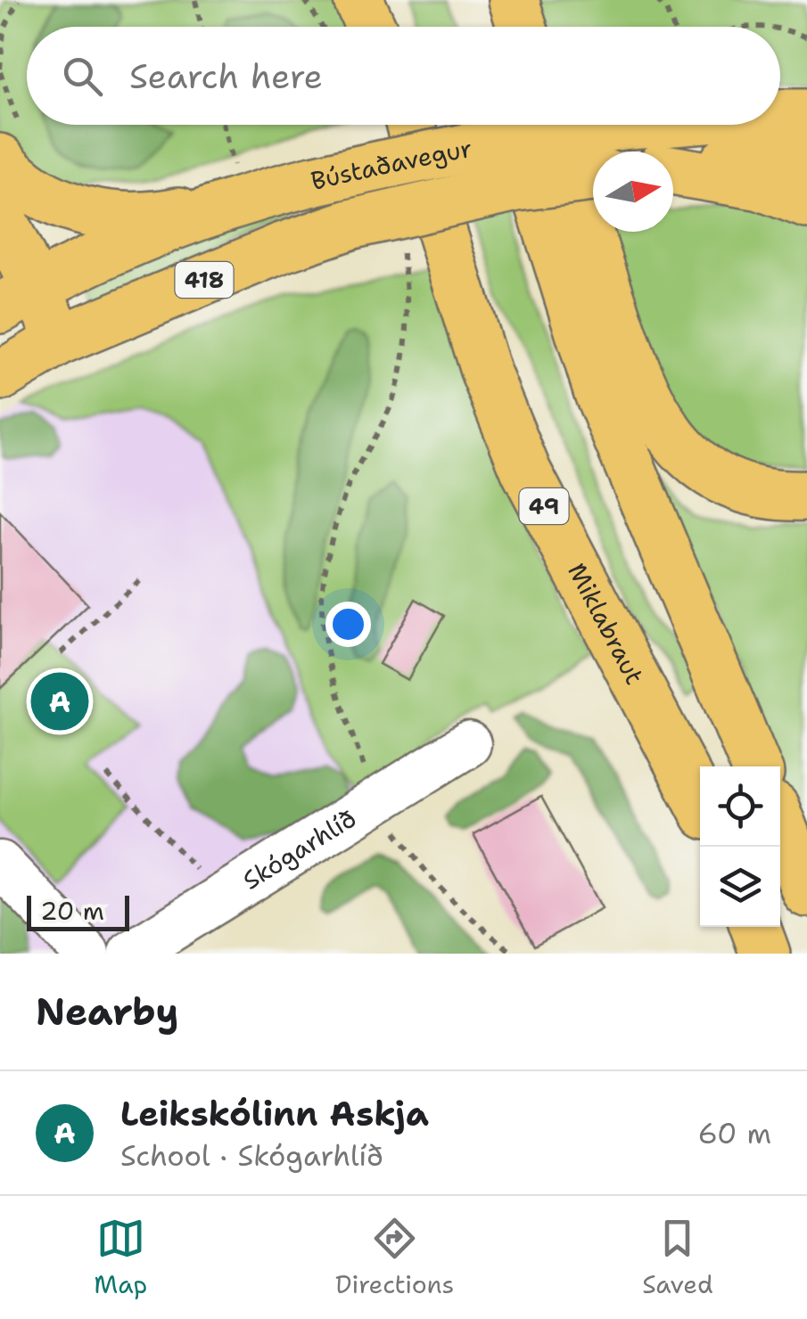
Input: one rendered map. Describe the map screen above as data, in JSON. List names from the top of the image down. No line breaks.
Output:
{"streets":{"main road":["Bústaðavegur","418","49","Miklabraut"],"street":["Skógarhlíð"]},"scale_bar":"20 m","north":"right","page":{"search":"Search here","pins":"A","scale":"20 m","heading":"Nearby","list":[{"mark":"A","name":"Leikskólinn Askja","note":"School · Skógarhlíð","value":"60 m"}],"nav":["Map","Directions","Saved"]}}
